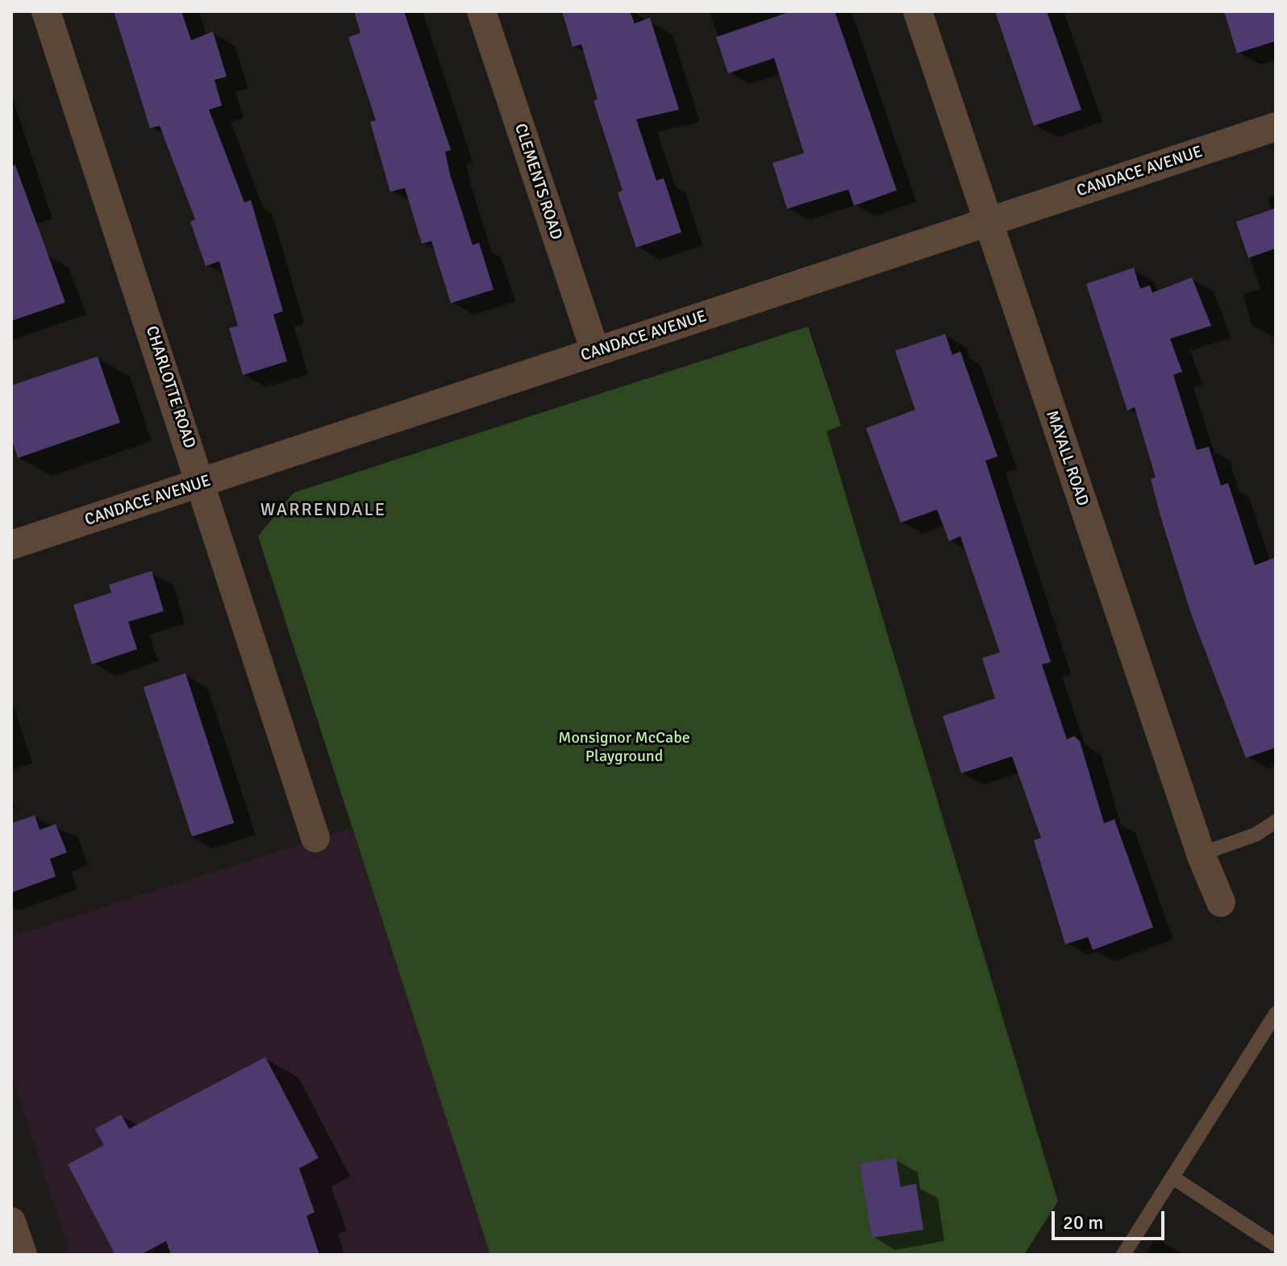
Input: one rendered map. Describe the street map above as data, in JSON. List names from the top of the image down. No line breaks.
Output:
{"streets":{"street":["CANDACE AVENUE","CLEMENTS ROAD","CHARLOTTE ROAD","MAYALL ROAD"]},"crossings":[["CANDACE AVENUE","CLEMENTS ROAD"],["CANDACE AVENUE","CHARLOTTE ROAD"],["CANDACE AVENUE","MAYALL ROAD"]],"districts":["WARRENDALE"],"parks":["Monsignor McCabe Playground"],"scale_bar":"20 m"}
